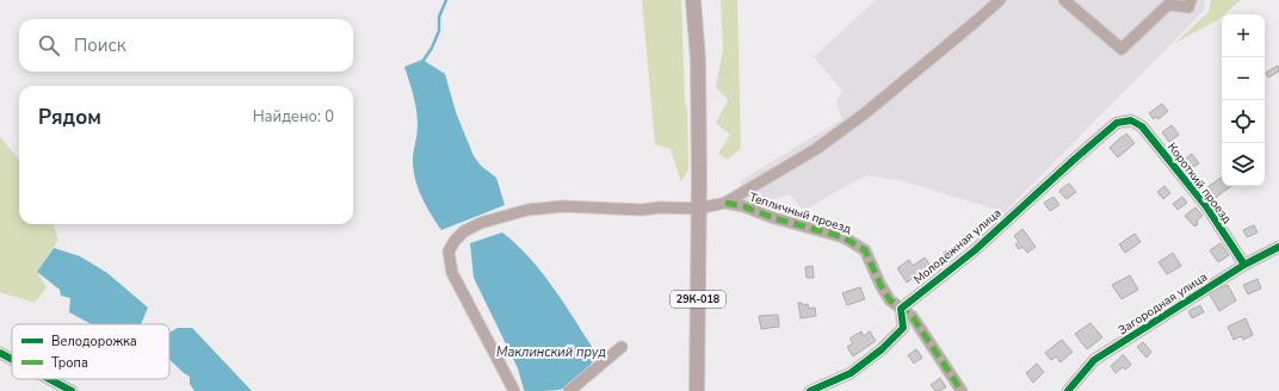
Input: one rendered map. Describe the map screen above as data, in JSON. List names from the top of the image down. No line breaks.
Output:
{"streets":{"main road":["29К-018"],"street":["Короткий проезд","Тепличный проезд","Молодёжная улица","Загородная улица"]},"crossings":[["Короткий проезд","Молодёжная улица"],["Короткий проезд","Загородная улица"],["Тепличный проезд","Молодёжная улица"]],"water":["Маклинский пруд"],"legend":["Велодорожка","Тропа"],"page":{"map_buttons":["+","−"],"search":"Поиск","heading":["Рядом","Найдено: 0"]}}
